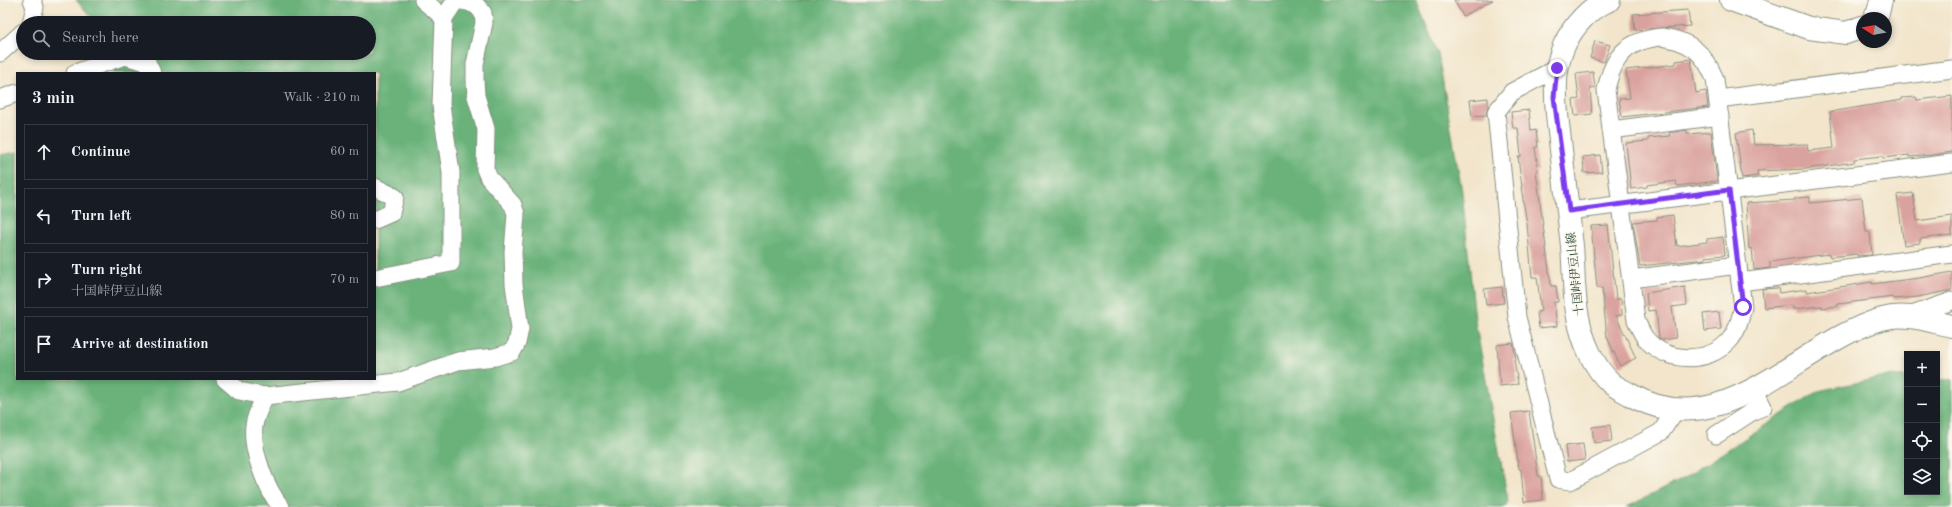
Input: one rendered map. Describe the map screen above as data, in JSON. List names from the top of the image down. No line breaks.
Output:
{"streets":{"main road":["十国峠伊豆山線"]},"north":"left","page":{"search":"Search here","heading":["3 min","Walk · 210 m"],"list":[["Continue","60 m"],["Turn left","80 m"],["Turn right","十国峠伊豆山線","70 m"],"Arrive at destination"],"map_buttons":["+","−"]}}
